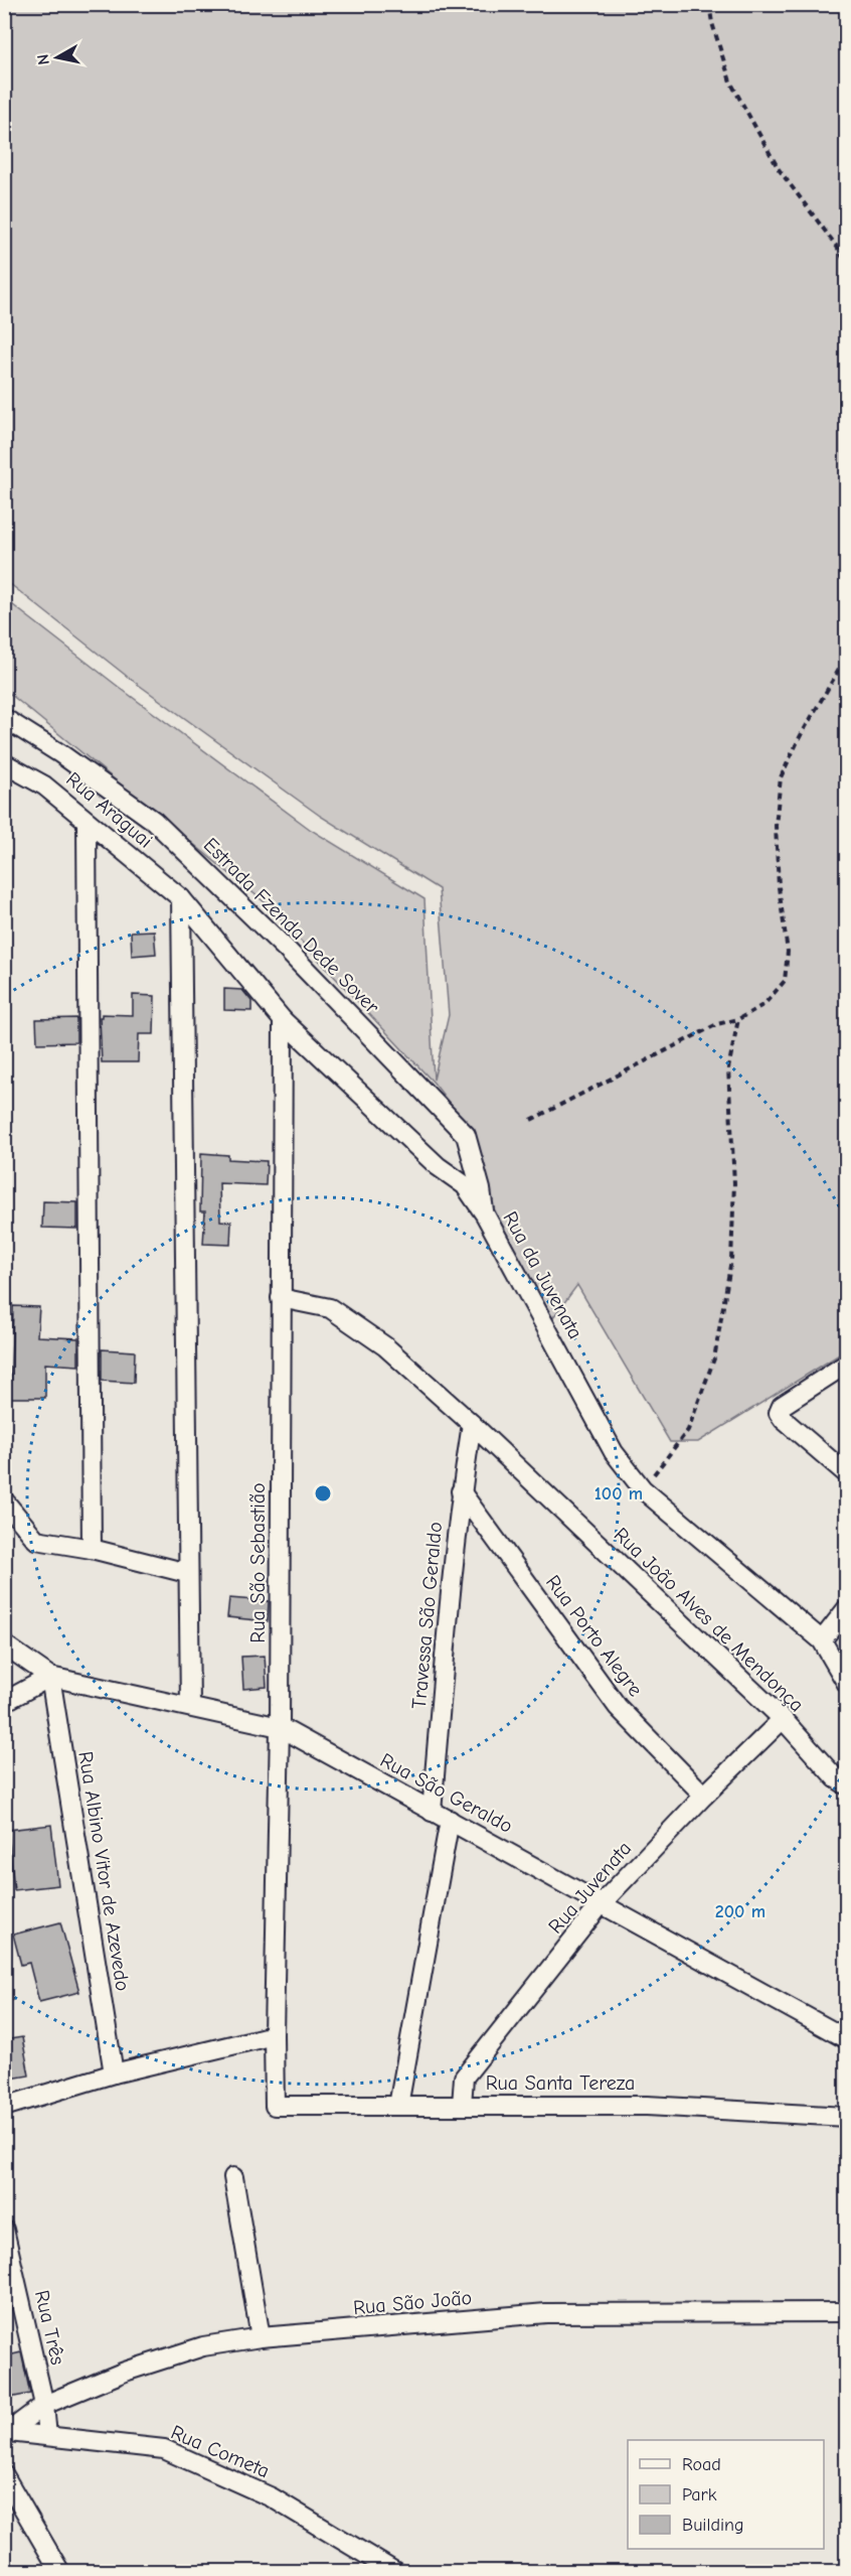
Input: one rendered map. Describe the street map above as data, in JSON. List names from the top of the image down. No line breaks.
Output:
{"streets":{"street":["Rua Araguai","Estrada Fzenda Dede Sover","Rua da Juvenata","Rua São Sebastião","Travessa São Geraldo","Rua João Alves de Mendonça","Rua Porto Alegre","Rua São Geraldo","Rua Albino Vitor de Azevedo","Rua Juvenata","Rua Santa Tereza","Rua São João","Rua Três","Rua Cometa"]},"crossings":[["Rua Araguai","Rua da Juvenata"],["Estrada Fzenda Dede Sover","Rua da Juvenata"],["Rua da Juvenata","Rua São Sebastião"],["Rua São Sebastião","Rua João Alves de Mendonça"],["Rua São Sebastião","Rua São Geraldo"],["Rua São Sebastião","Rua Santa Tereza"],["Travessa São Geraldo","Rua João Alves de Mendonça"],["Travessa São Geraldo","Rua Porto Alegre"],["Travessa São Geraldo","Rua São Geraldo"],["Rua João Alves de Mendonça","Rua Juvenata"],["Rua Porto Alegre","Rua Juvenata"],["Rua São Geraldo","Rua Albino Vitor de Azevedo"],["Rua São Geraldo","Rua Juvenata"],["Rua Juvenata","Rua Santa Tereza"],["Rua São João","Rua Três"],["Rua São João","Rua Cometa"],["Rua Três","Rua Cometa"]],"legend":["Road","Park","Building"],"north":"left","rings":["100 m","200 m"]}
